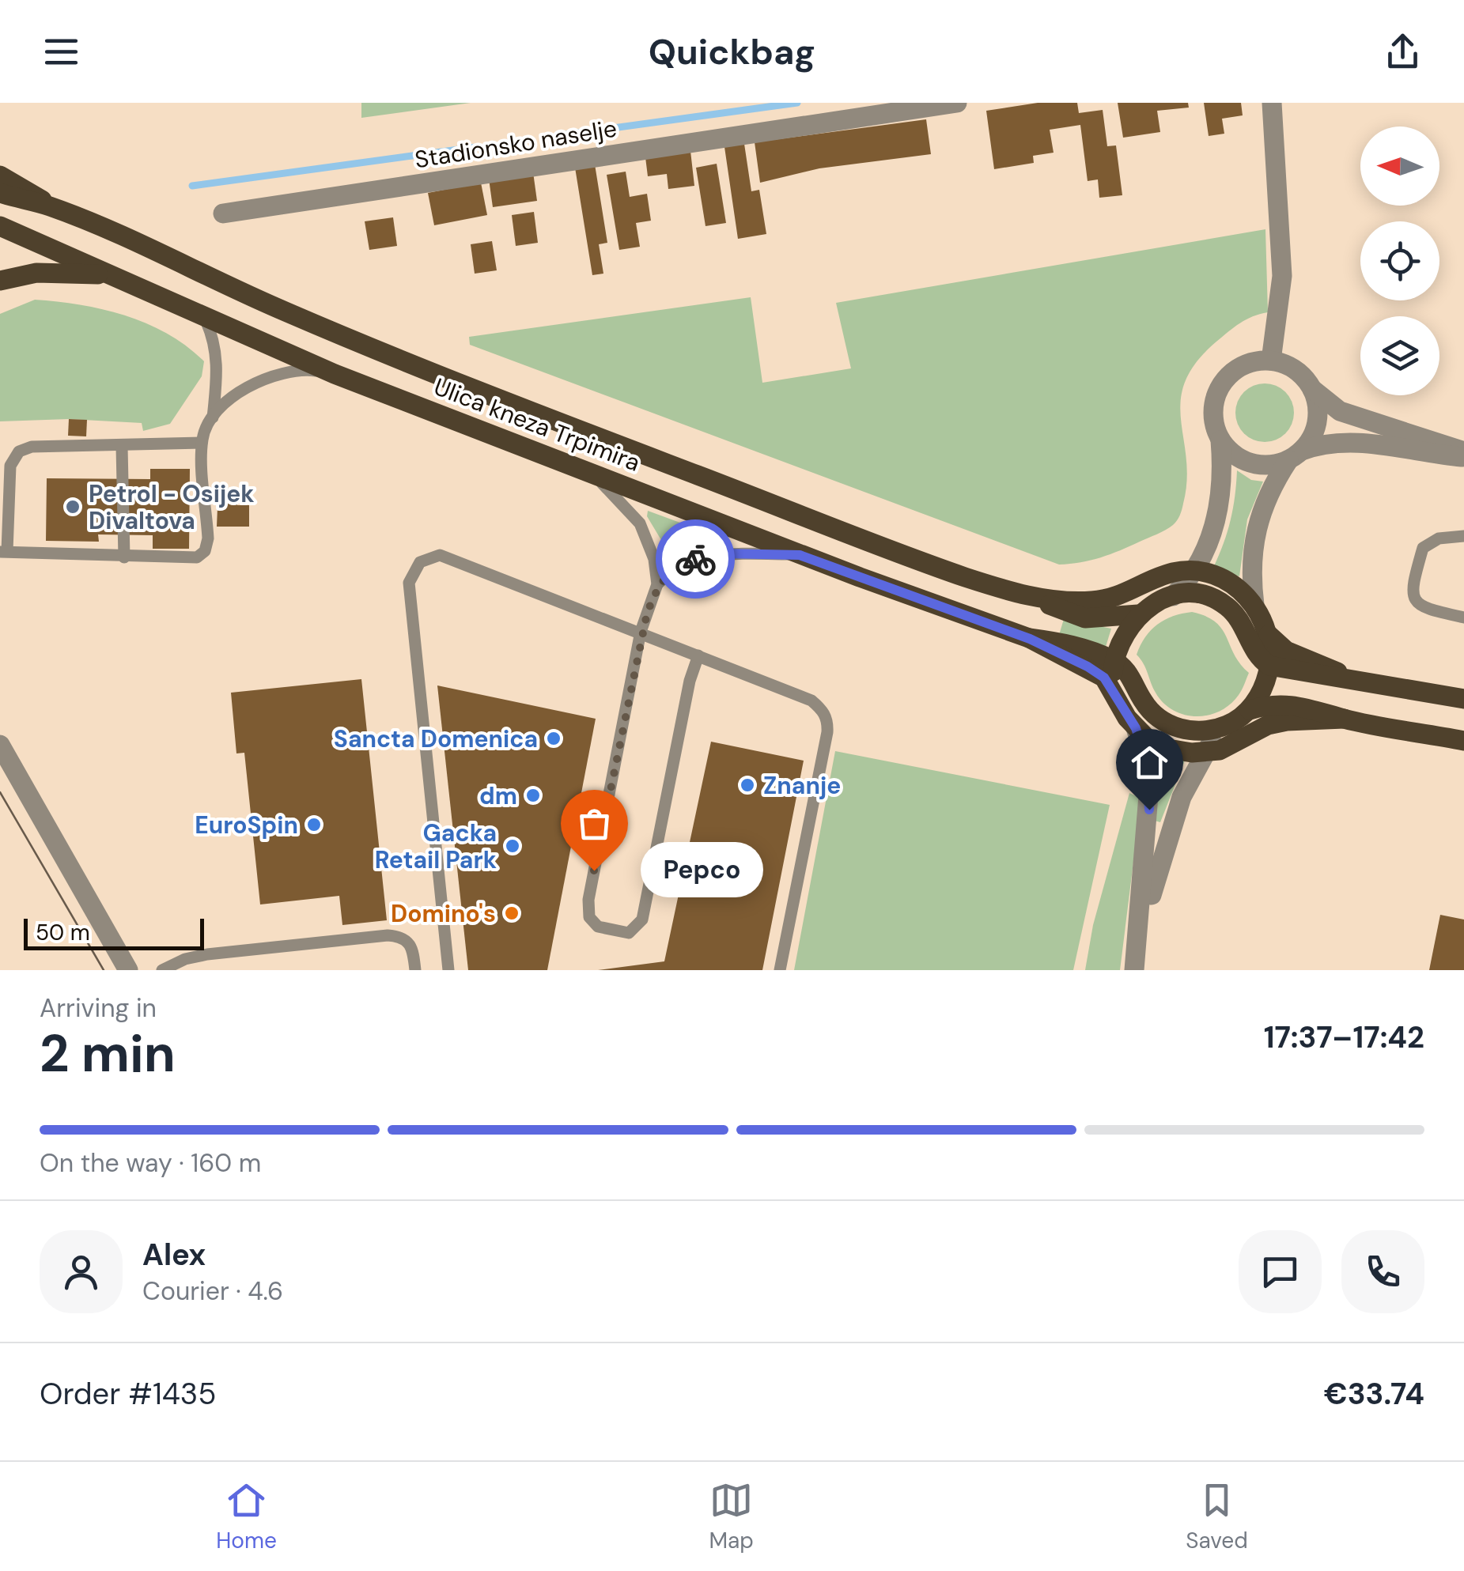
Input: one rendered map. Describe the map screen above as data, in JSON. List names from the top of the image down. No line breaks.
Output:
{"streets":{"main road":["Ulica kneza Trpimira"],"street":["Stadionsko naselje"]},"places":["Petrol - Osijek Divaltova","Sancta Domenica","Znanje","dm","EuroSpin","Gacka Retail Park","Pepco","Domino's"],"scale_bar":"50 m","north":"left","page":{"header":"Quickbag","bubble":"Pepco","scale":"50 m","heading":["2 min","Arriving in","17:37–17:42"],"panel":["Alex","Courier · 4.6","Order #1435","€33.74"],"bar":"On the way · 160 m","tabs":["Home","Map","Saved"]}}
